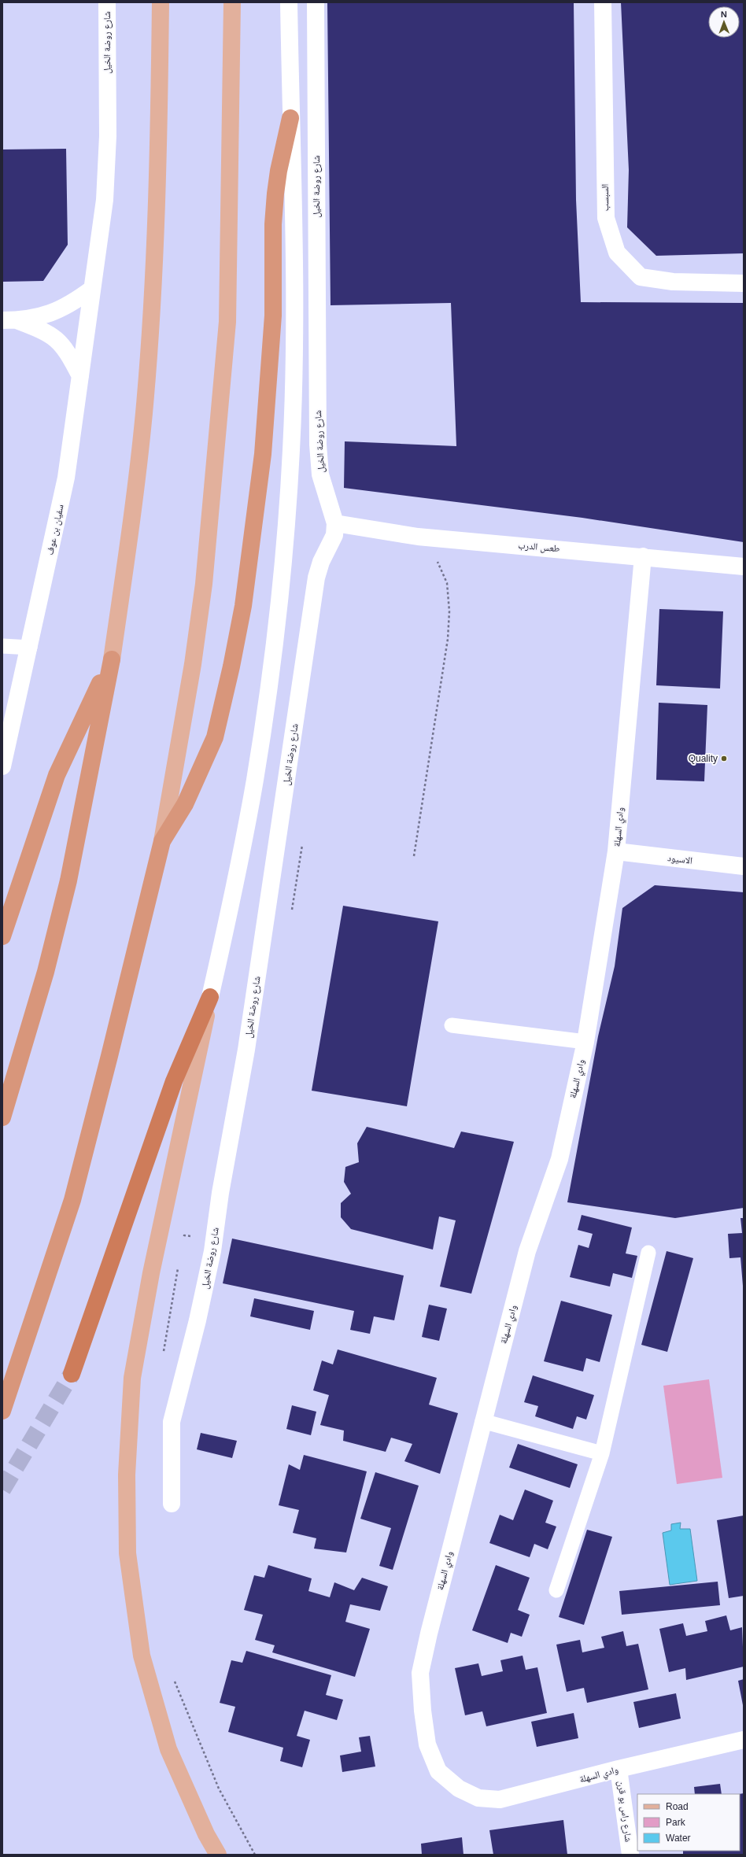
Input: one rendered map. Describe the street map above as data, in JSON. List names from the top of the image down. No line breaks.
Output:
{"streets":{"street":["شارع روضة الخيل","السبسب","سفيان بن عوف","طعس الدرب","وادي السهلة","الاسيود","شارع راس بو قرن"]},"crossings":[["شارع روضة الخيل","سفيان بن عوف"],["شارع روضة الخيل","طعس الدرب"],["طعس الدرب","وادي السهلة"],["وادي السهلة","الاسيود"],["وادي السهلة","شارع راس بو قرن"]],"places":["Quality"],"legend":["Road","Park","Water"],"north":"top"}
